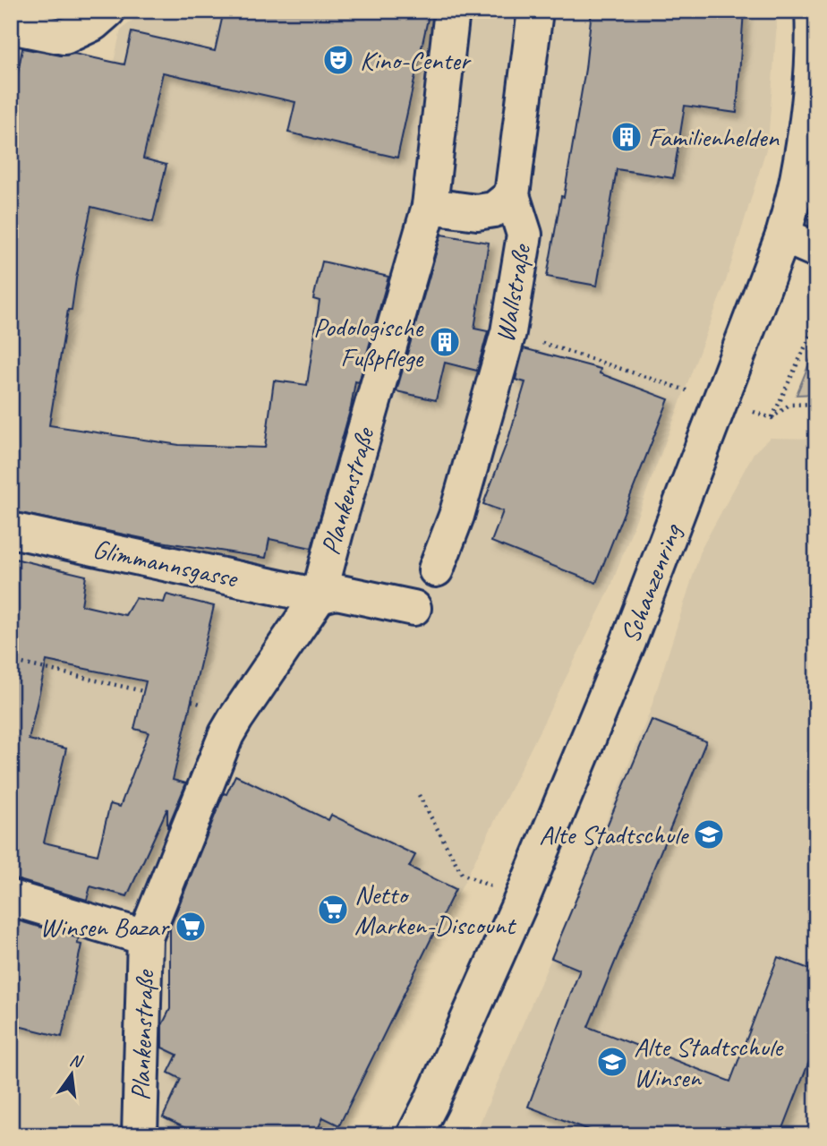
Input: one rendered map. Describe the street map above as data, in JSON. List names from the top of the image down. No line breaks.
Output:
{"streets":{"street":["Wallstraße","Plankenstraße","Glimmannsgasse","Schanzenring"]},"crossings":[["Plankenstraße","Glimmannsgasse"]],"places":{"theatre":["Kino-Center"],"building":["Familienhelden","Podologische Fußpflege"],"school or university":["Alte Stadtschule","Alte Stadtschule Winsen"],"supermarket":["Netto Marken-Discount","Winsen Bazar"]},"north":"top"}
